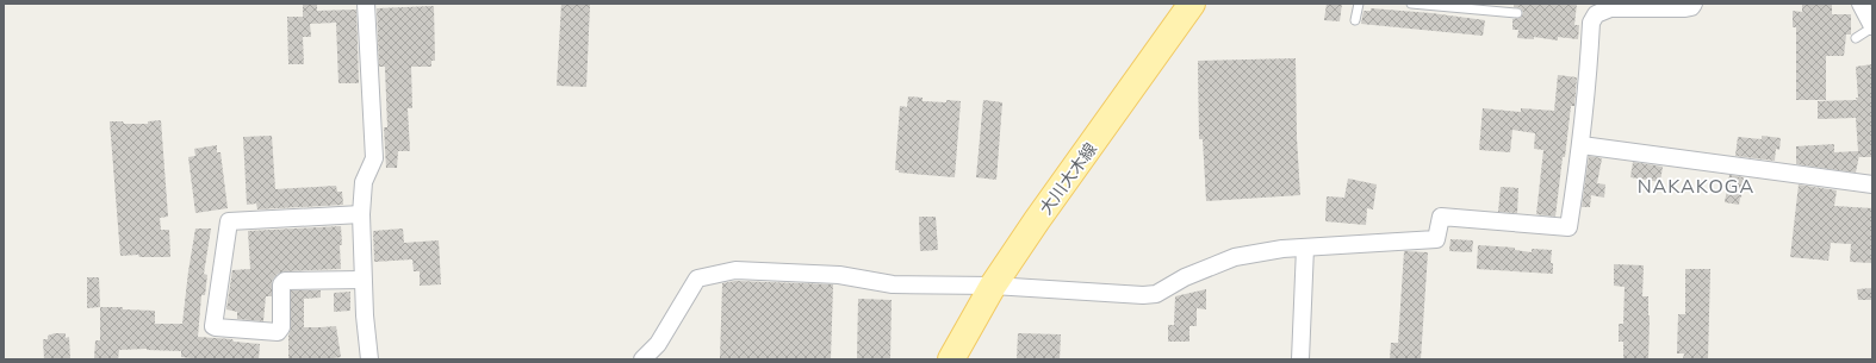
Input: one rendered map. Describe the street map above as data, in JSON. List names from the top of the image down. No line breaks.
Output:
{"streets":{"main road":["大川大木線"]},"districts":["NAKAKOGA"]}
